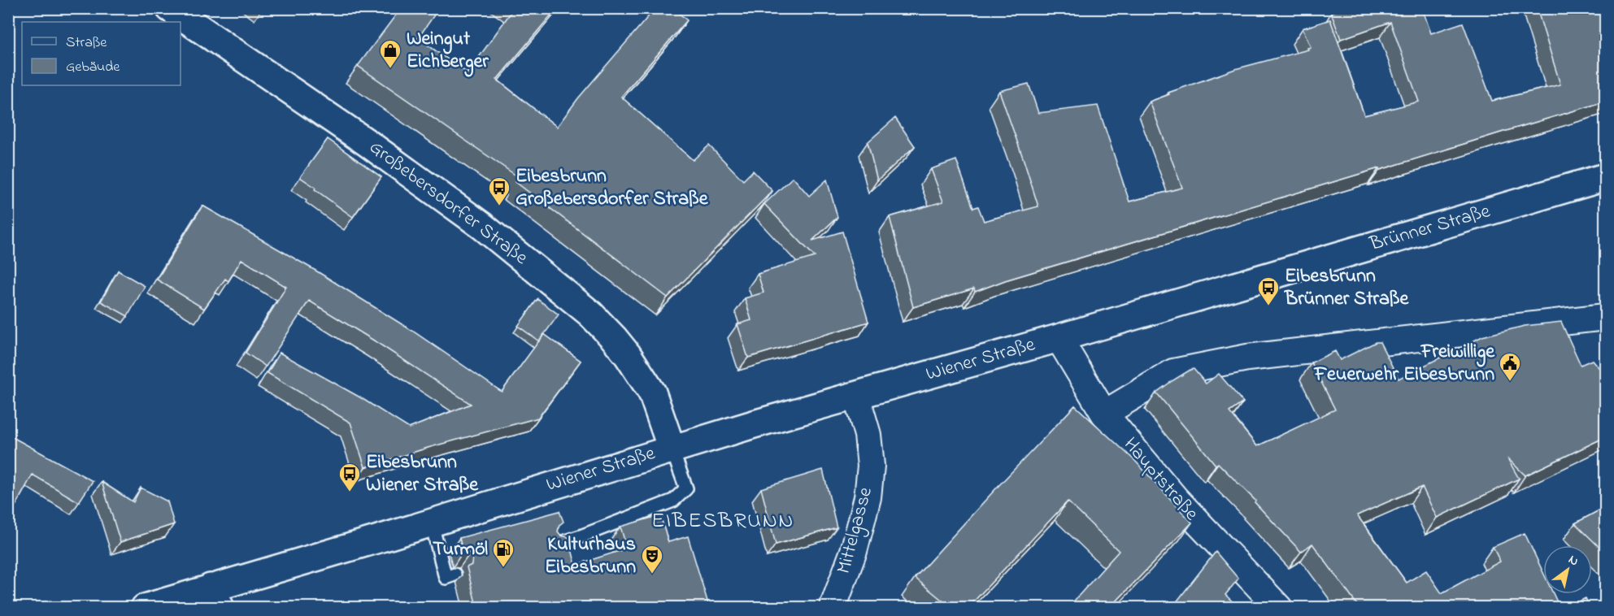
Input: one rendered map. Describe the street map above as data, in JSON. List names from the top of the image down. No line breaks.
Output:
{"streets":{"main road":["Großebersdorfer Straße","Brünner Straße","Wiener Straße"],"street":["Hauptstraße","Mittelgasse"]},"crossings":[["Großebersdorfer Straße","Wiener Straße"],["Brünner Straße","Wiener Straße"],["Brünner Straße","Hauptstraße"],["Wiener Straße","Hauptstraße"],["Wiener Straße","Mittelgasse"]],"districts":["EIBESBRUNN"],"places":{"shop":["Weingut Eichberger"],"bus stop":["Eibesbrunn Großebersdorfer Straße","Eibesbrunn Brünner Straße","Eibesbrunn Wiener Straße"],"public building":["Freiwillige Feuerwehr Eibesbrunn"],"fuel station":["Turmöl"],"theatre":["Kulturhaus Eibesbrunn"]},"legend":["Straße","Gebäude"],"north":"top right"}
